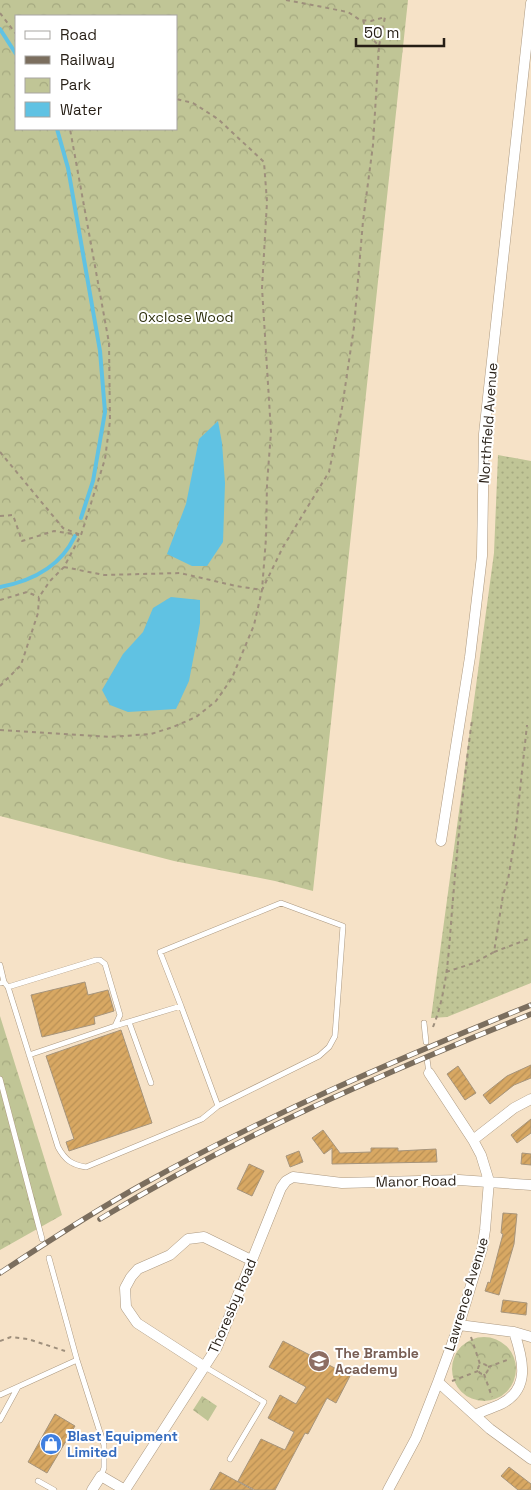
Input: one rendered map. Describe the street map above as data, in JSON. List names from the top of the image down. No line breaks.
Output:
{"streets":{"street":["Northfield Avenue","Manor Road","Lawrence Avenue","Thoresby Road"]},"crossings":[["Manor Road","Lawrence Avenue"],["Manor Road","Thoresby Road"]],"parks":["Oxclose Wood"],"places":{"school or university":["The Bramble Academy"],"shop":["Blast Equipment Limited"]},"legend":["Road","Railway","Park","Water"],"scale_bar":"50 m"}
